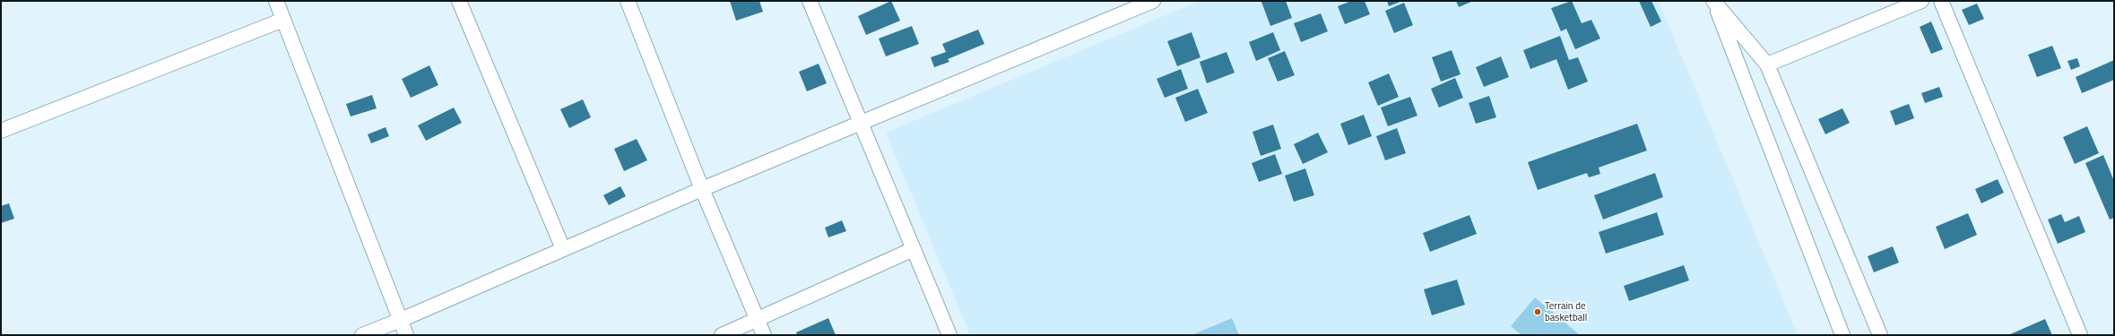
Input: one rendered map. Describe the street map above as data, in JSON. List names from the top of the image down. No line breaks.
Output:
{"places":["Terrain de basketball"]}
